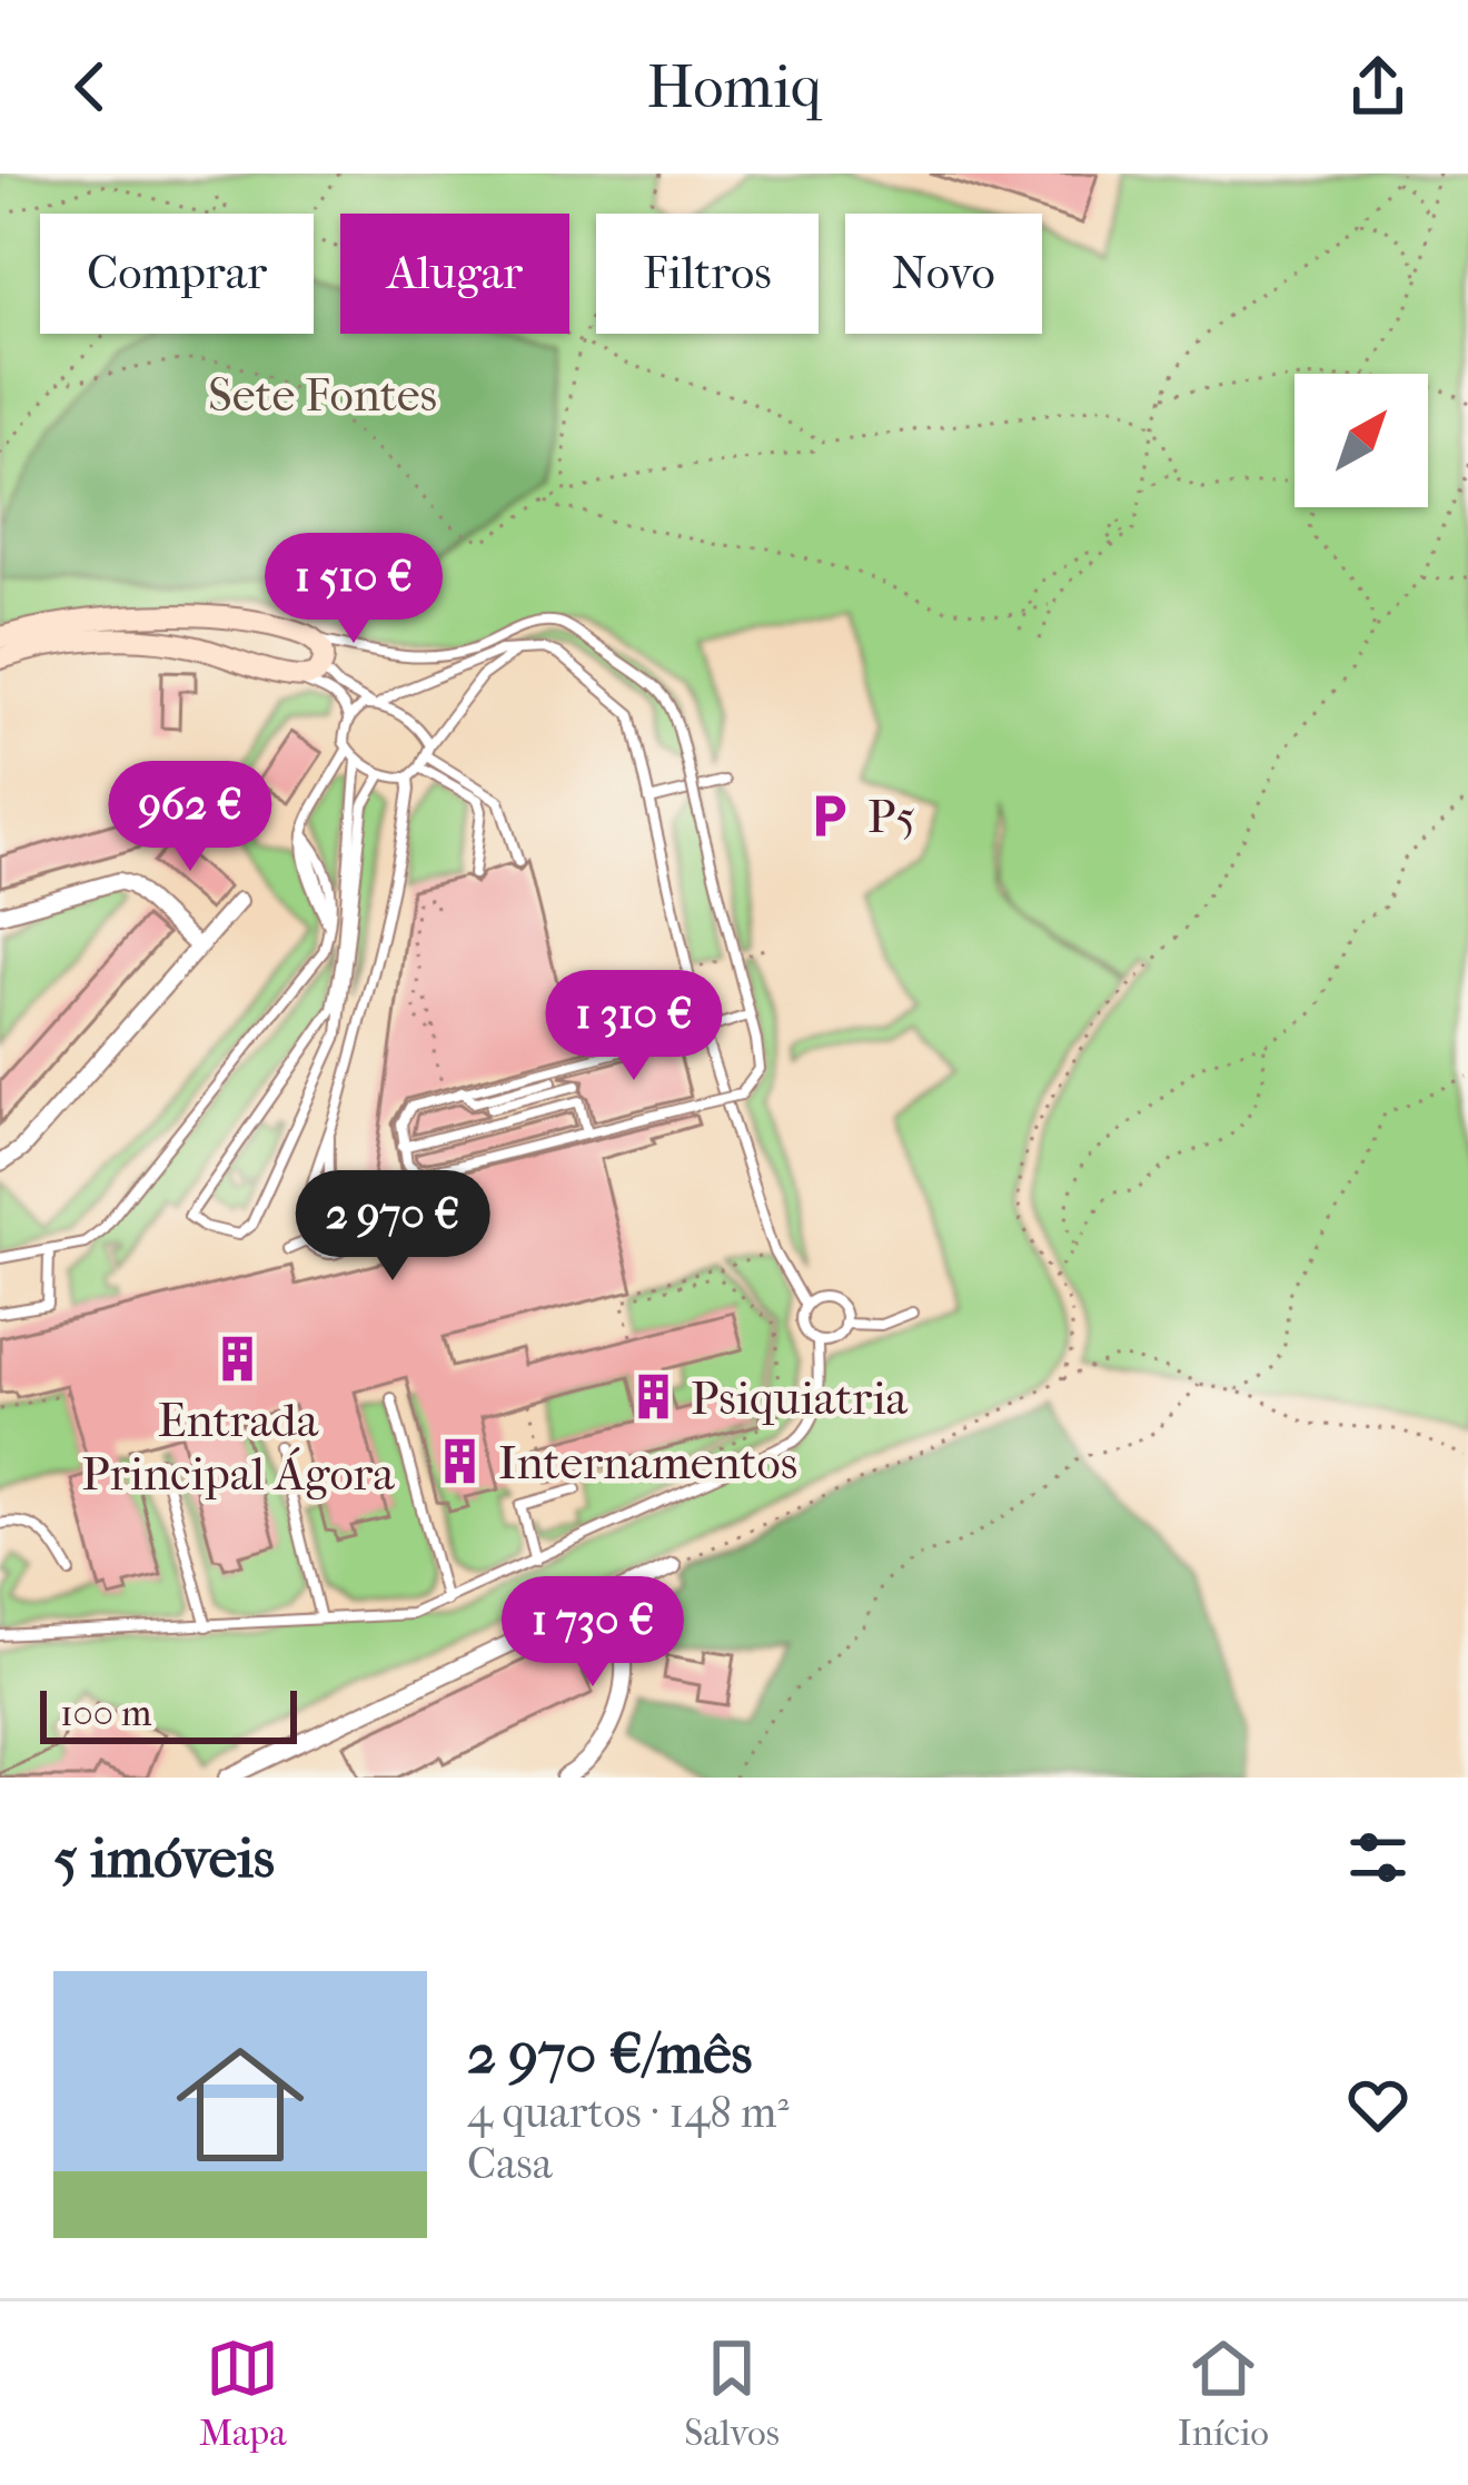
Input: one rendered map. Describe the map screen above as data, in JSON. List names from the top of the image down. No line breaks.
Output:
{"parks":["Sete Fontes"],"places":{"parking":["P5"],"building":["Entrada Principal Ágora","Psiquiatria","Internamentos"]},"scale_bar":"100 m","north":"top right","page":{"header":"Homiq","chip":["Comprar","Alugar","Filtros","Novo"],"price":["1 510 €","962 €","1 310 €","2 970 €","1 730 €"],"scale":"100 m","heading":"5 imóveis","list":[{"name":"2 970 €/mês","note":"4 quartos · 148 m² · Casa"}],"tabs":["Mapa","Salvos","Início"]}}
